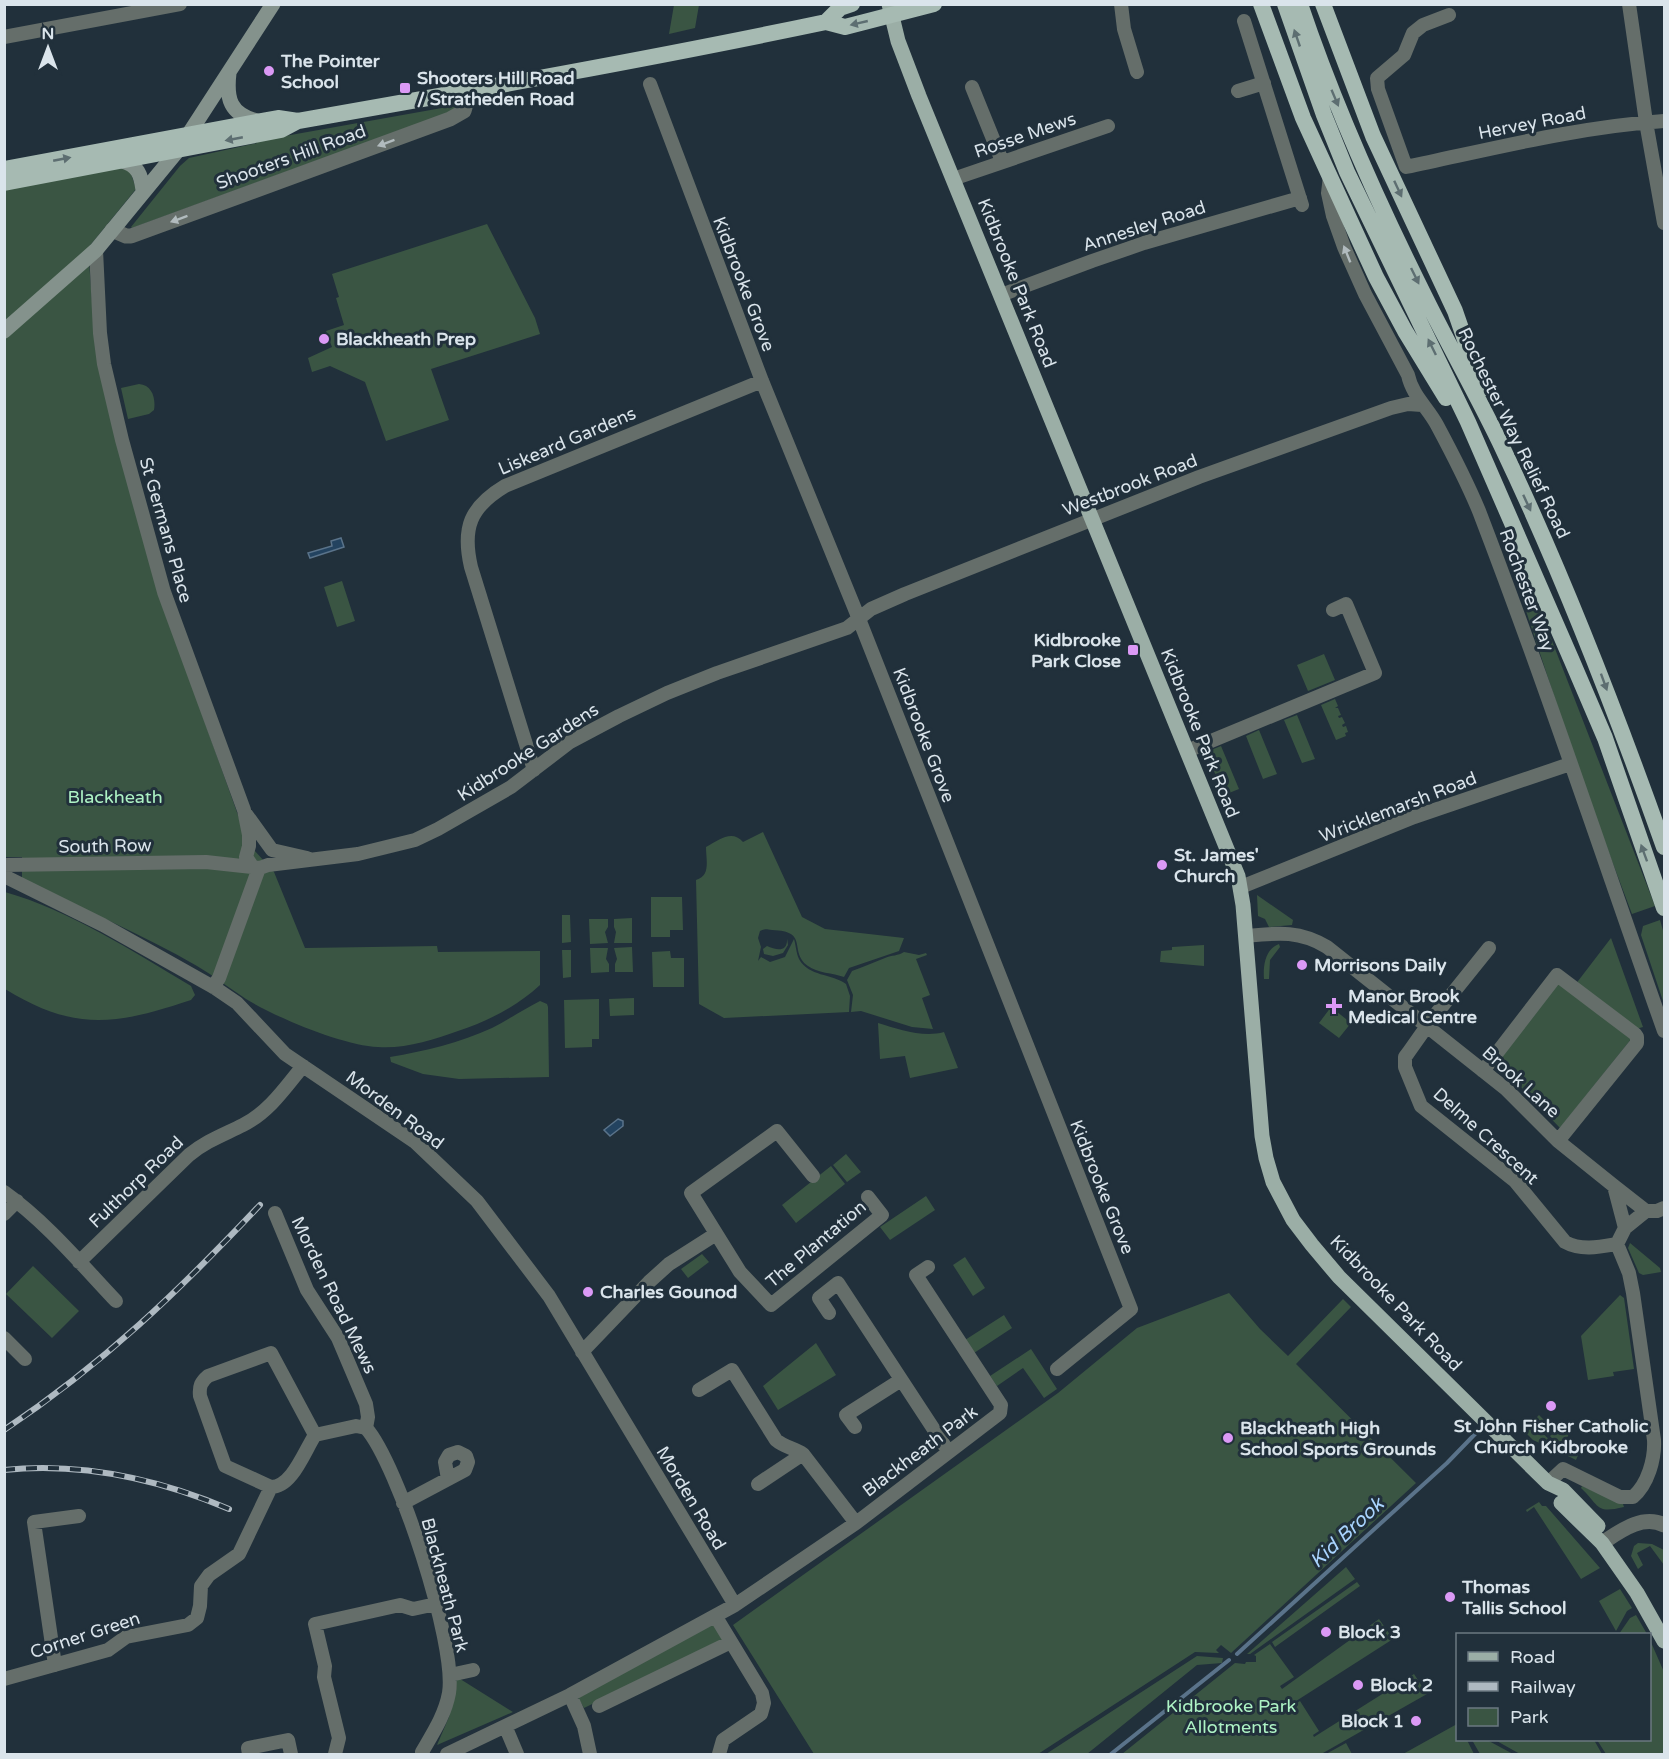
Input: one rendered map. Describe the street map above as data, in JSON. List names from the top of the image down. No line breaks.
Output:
{"streets":{"highway":["Shooters Hill Road","Rochester Way Relief Road"],"main road":["Kidbrooke Park Road"],"street":["Hervey Road","Rosse Mews","Annesley Road","Kidbrooke Grove","Liskeard Gardens","Westbrook Road","St Germans Place","Rochester Way","Kidbrooke Gardens","Wricklemarsh Road","South Row","Brook Lane","Morden Road","Delme Crescent","Fulthorp Road","The Plantation","Morden Road Mews","Blackheath Park","Corner Green"]},"crossings":[["Rosse Mews","Kidbrooke Park Road"],["Shooters Hill Road","Kidbrooke Park Road"],["Annesley Road","Kidbrooke Park Road"],["Kidbrooke Park Road","Westbrook Road"],["Kidbrooke Park Road","Wricklemarsh Road"],["Kidbrooke Park Road","Brook Lane"],["Kidbrooke Grove","Liskeard Gardens"],["Kidbrooke Grove","Westbrook Road"],["Kidbrooke Grove","Kidbrooke Gardens"],["Liskeard Gardens","Kidbrooke Gardens"],["Westbrook Road","Rochester Way"],["Westbrook Road","Kidbrooke Gardens"],["Rochester Way","Wricklemarsh Road"],["Kidbrooke Gardens","South Row"],["Brook Lane","Delme Crescent"],["Morden Road","Fulthorp Road"],["Morden Road","Blackheath Park"],["Morden Road Mews","Blackheath Park"]],"water":["Kid Brook"],"parks":["Blackheath","Kidbrooke Park Allotments"],"places":{"other":["The Pointer School","Blackheath Prep","St. James' Church","Morrisons Daily","Charles Gounod","St John Fisher Catholic Church Kidbrooke","Blackheath High School Sports Grounds","Thomas Tallis School","Block 3","Block 2","Block 1"],"transit":["Shooters Hill Road / Stratheden Road","Kidbrooke Park Close"],"health":["Manor Brook Medical Centre"]},"legend":["Road","Railway","Park"],"north":"top"}
